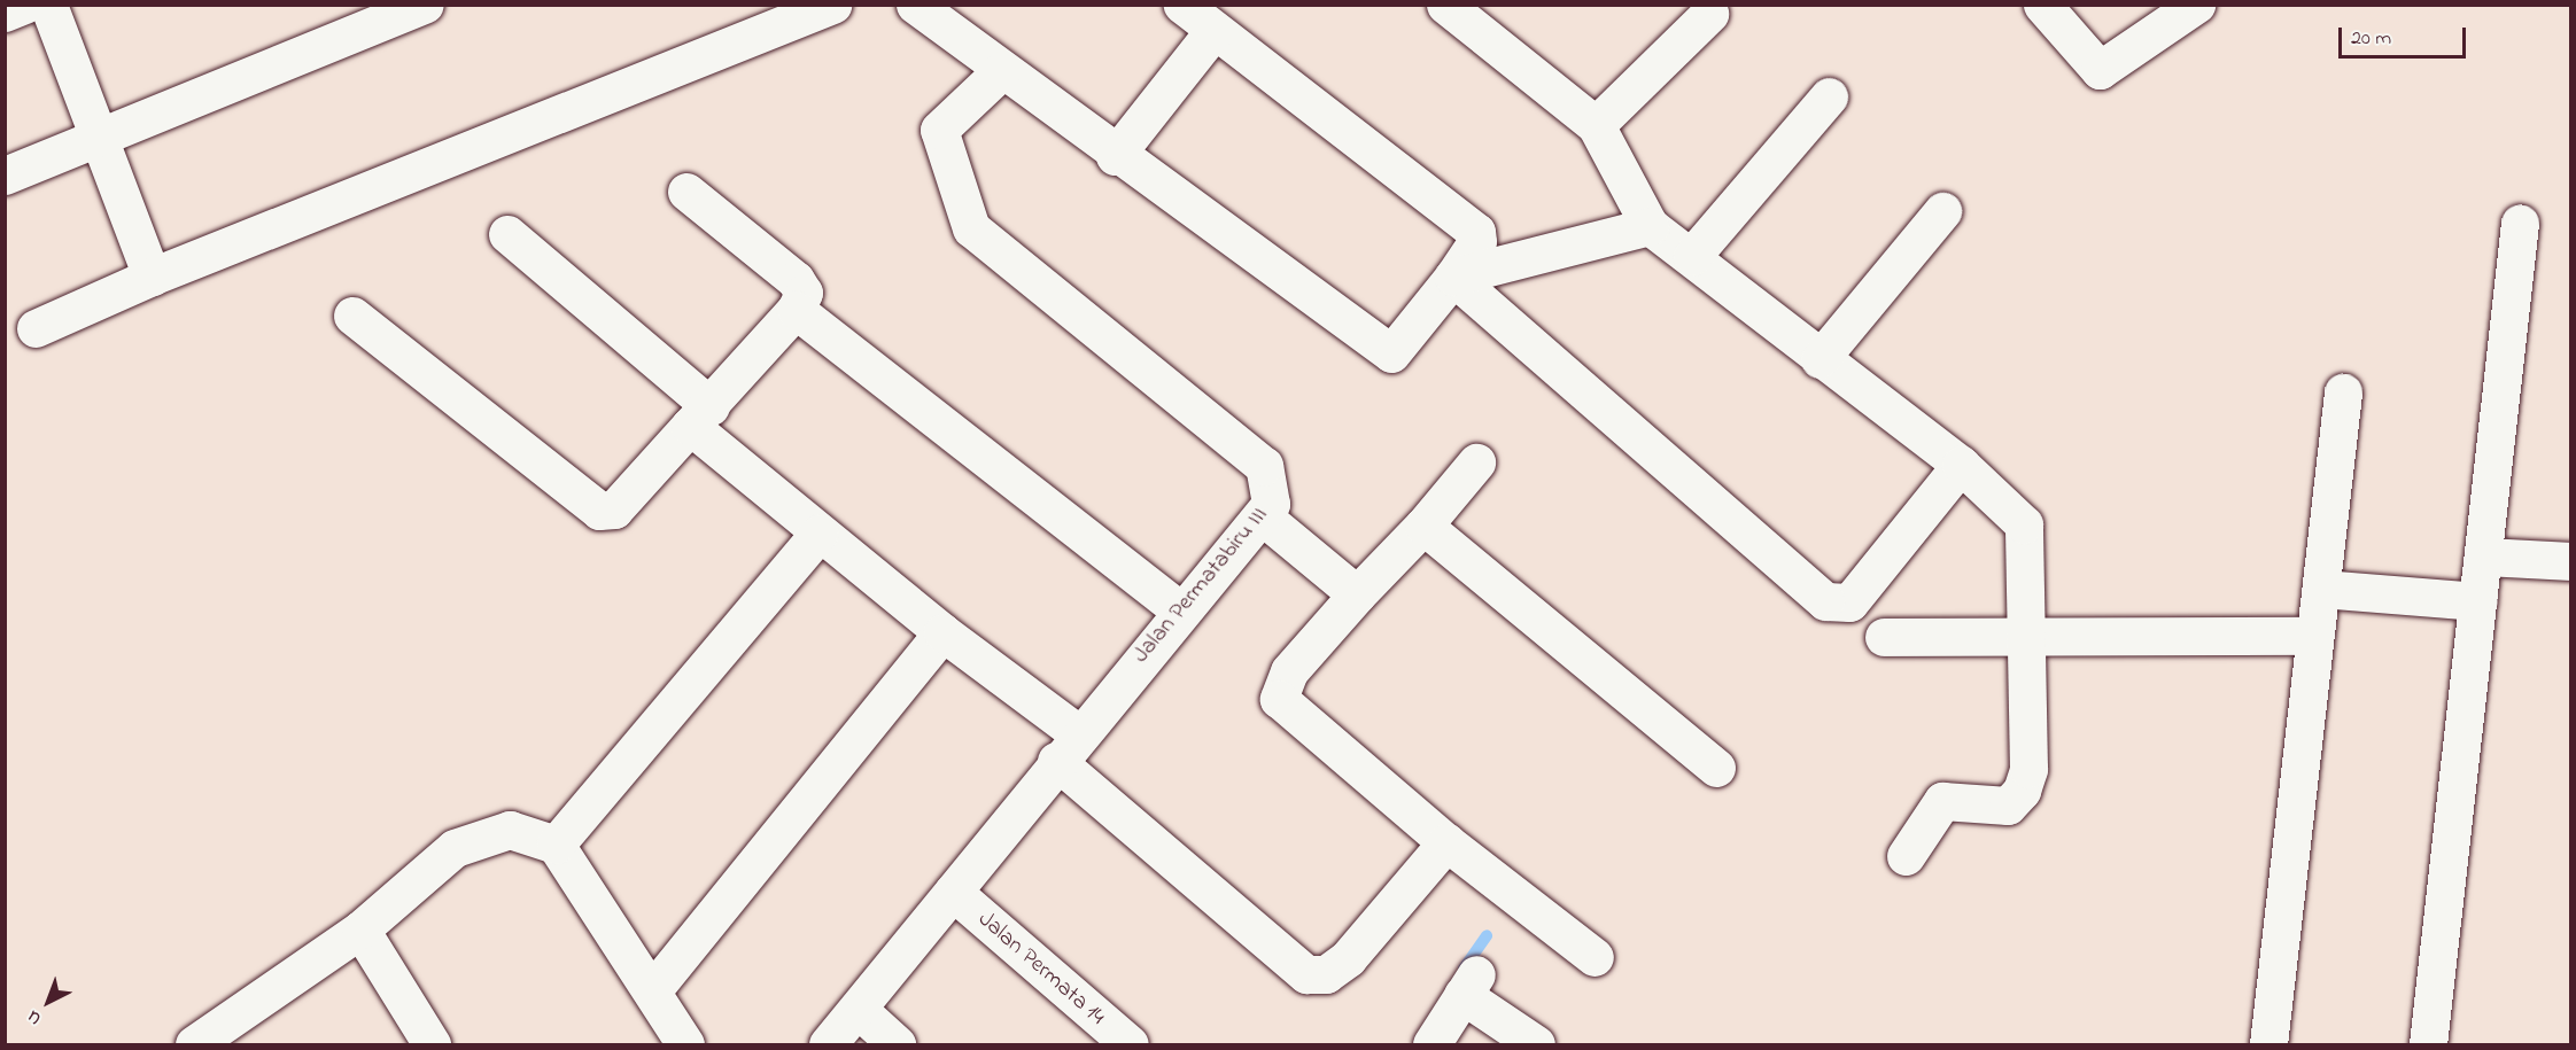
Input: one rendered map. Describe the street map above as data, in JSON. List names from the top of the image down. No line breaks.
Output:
{"streets":{"street":["Jalan Permatabiru III","Jalan Permata 14"]},"crossings":[["Jalan Permatabiru III","Jalan Permata 14"]],"scale_bar":"20 m","north":"bottom left"}
